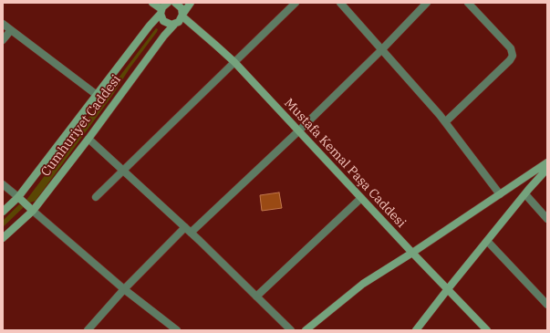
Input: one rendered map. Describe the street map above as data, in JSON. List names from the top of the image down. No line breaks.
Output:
{"streets":{"main road":["Cumhuriyet Caddesi","Mustafa Kemal Paşa Caddesi"]},"crossings":[["Cumhuriyet Caddesi","Mustafa Kemal Paşa Caddesi"]]}
